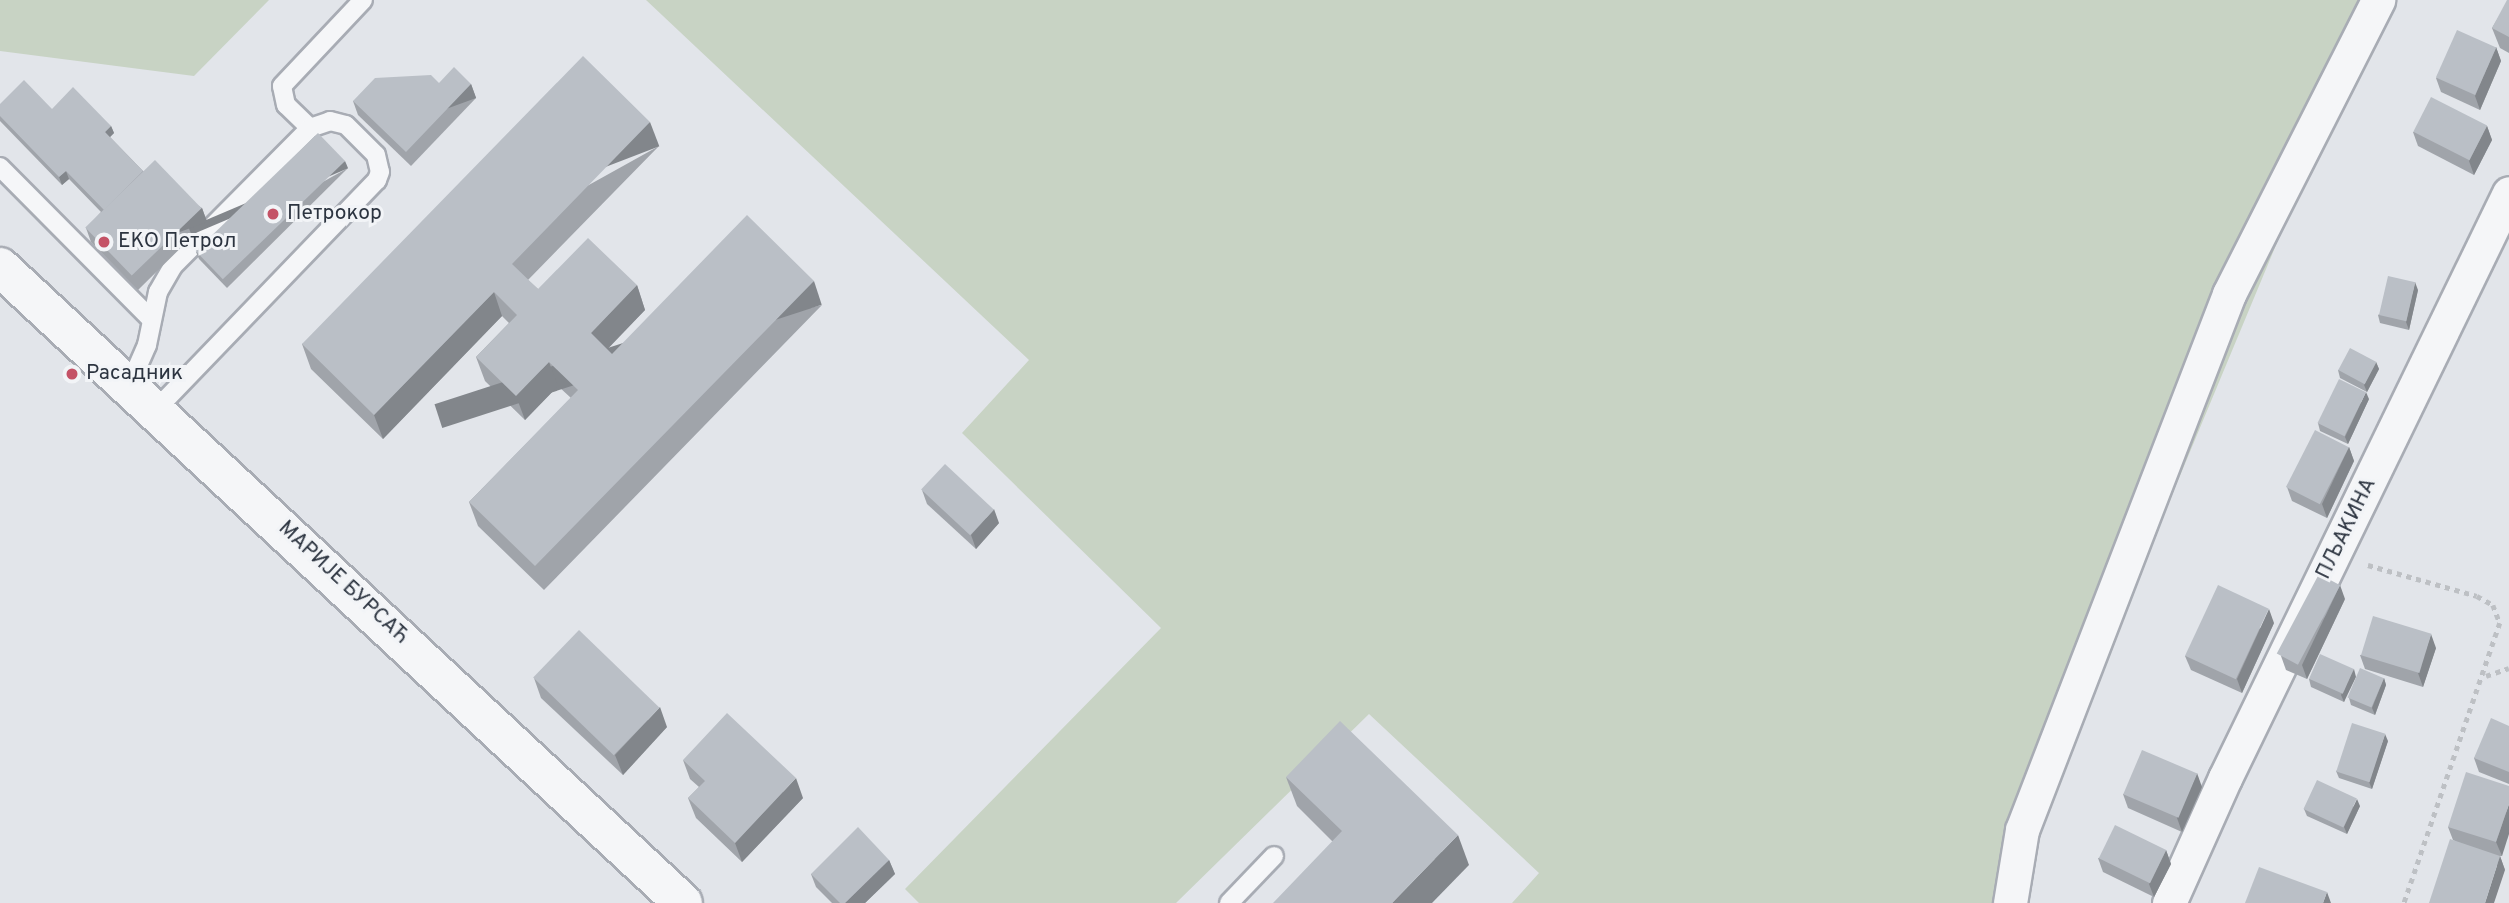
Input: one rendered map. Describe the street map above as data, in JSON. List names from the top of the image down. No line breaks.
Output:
{"streets":{"street":["ПЉАКИНА","МАРИЈЕ БУРСАЋ"]},"places":["Петрокор","ЕКО Петрол","Расадник"]}
